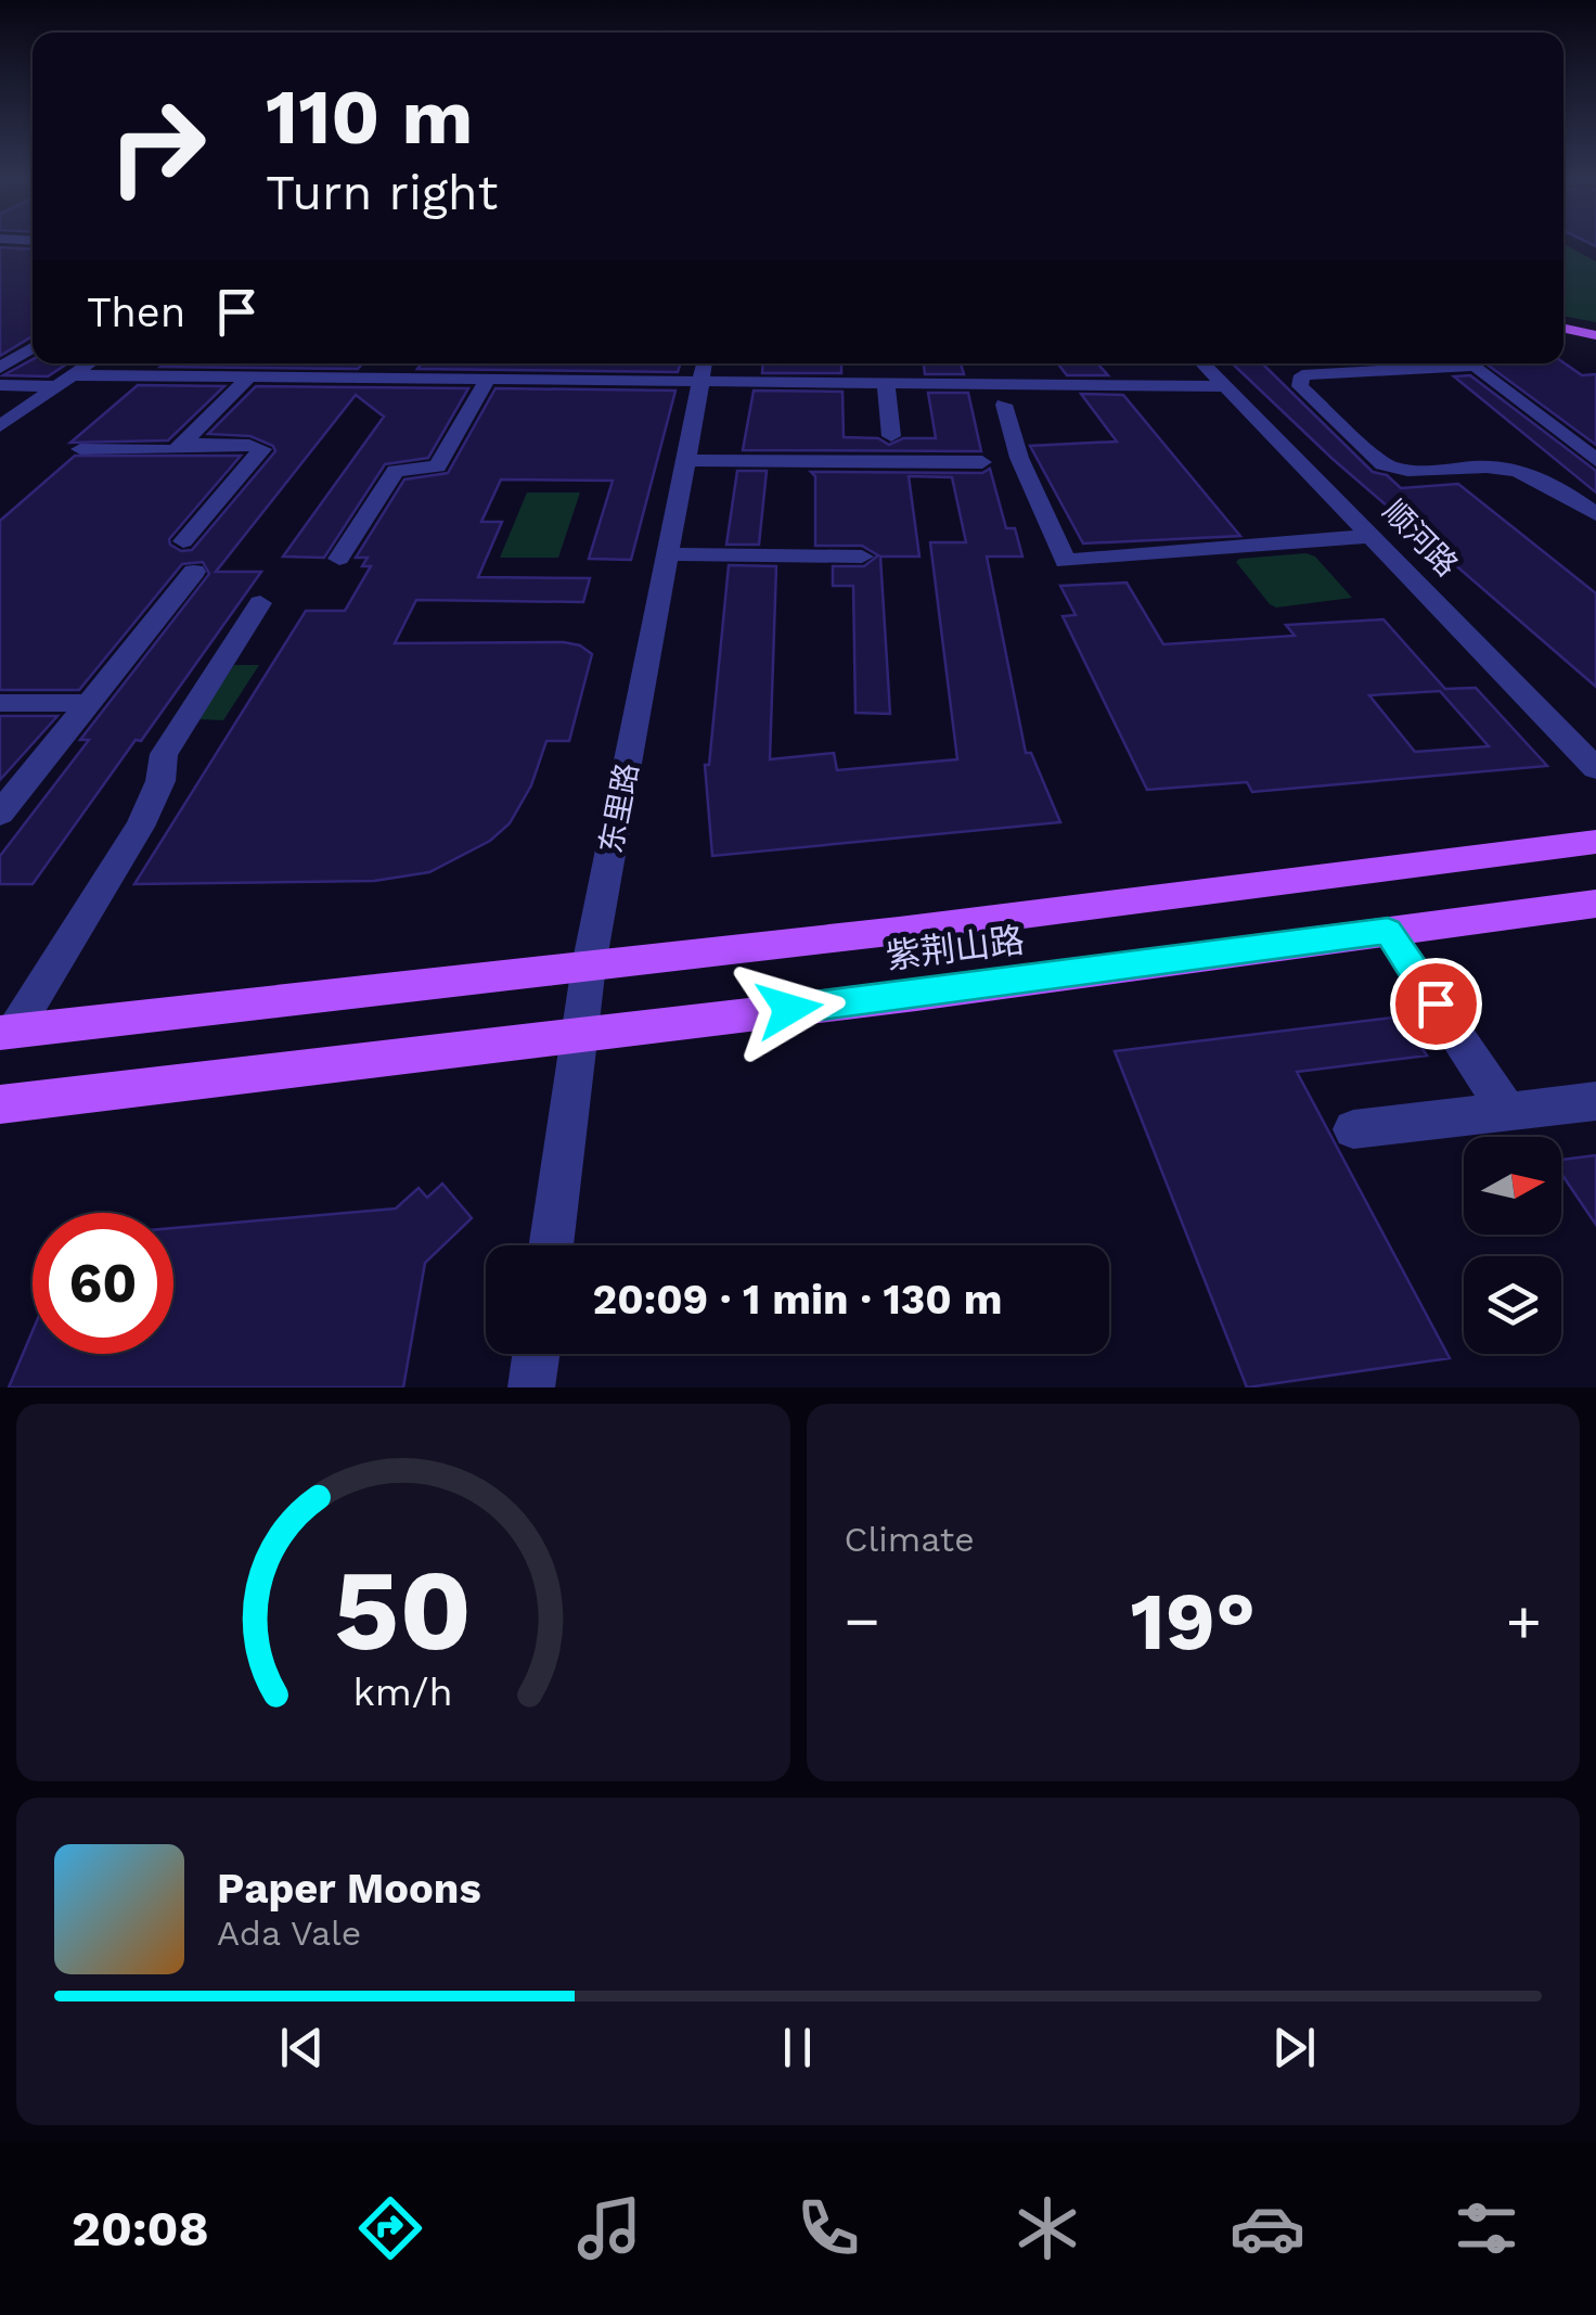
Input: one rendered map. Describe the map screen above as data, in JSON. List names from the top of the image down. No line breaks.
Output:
{"streets":{"main road":["紫荆山路"],"street":["顺河路","东里路"]},"crossings":[["东里路","紫荆山路"]],"north":"right","page":{"turn":["110 m","Turn right"],"then":"Then","limit":"60","trip":"20:09 · 1 min · 130 m","tile":"Climate","heat":["−","19°","+"],"song":["Paper Moons","Ada Vale"],"tabs":"20:08","gauge":["50","km/h"]}}
